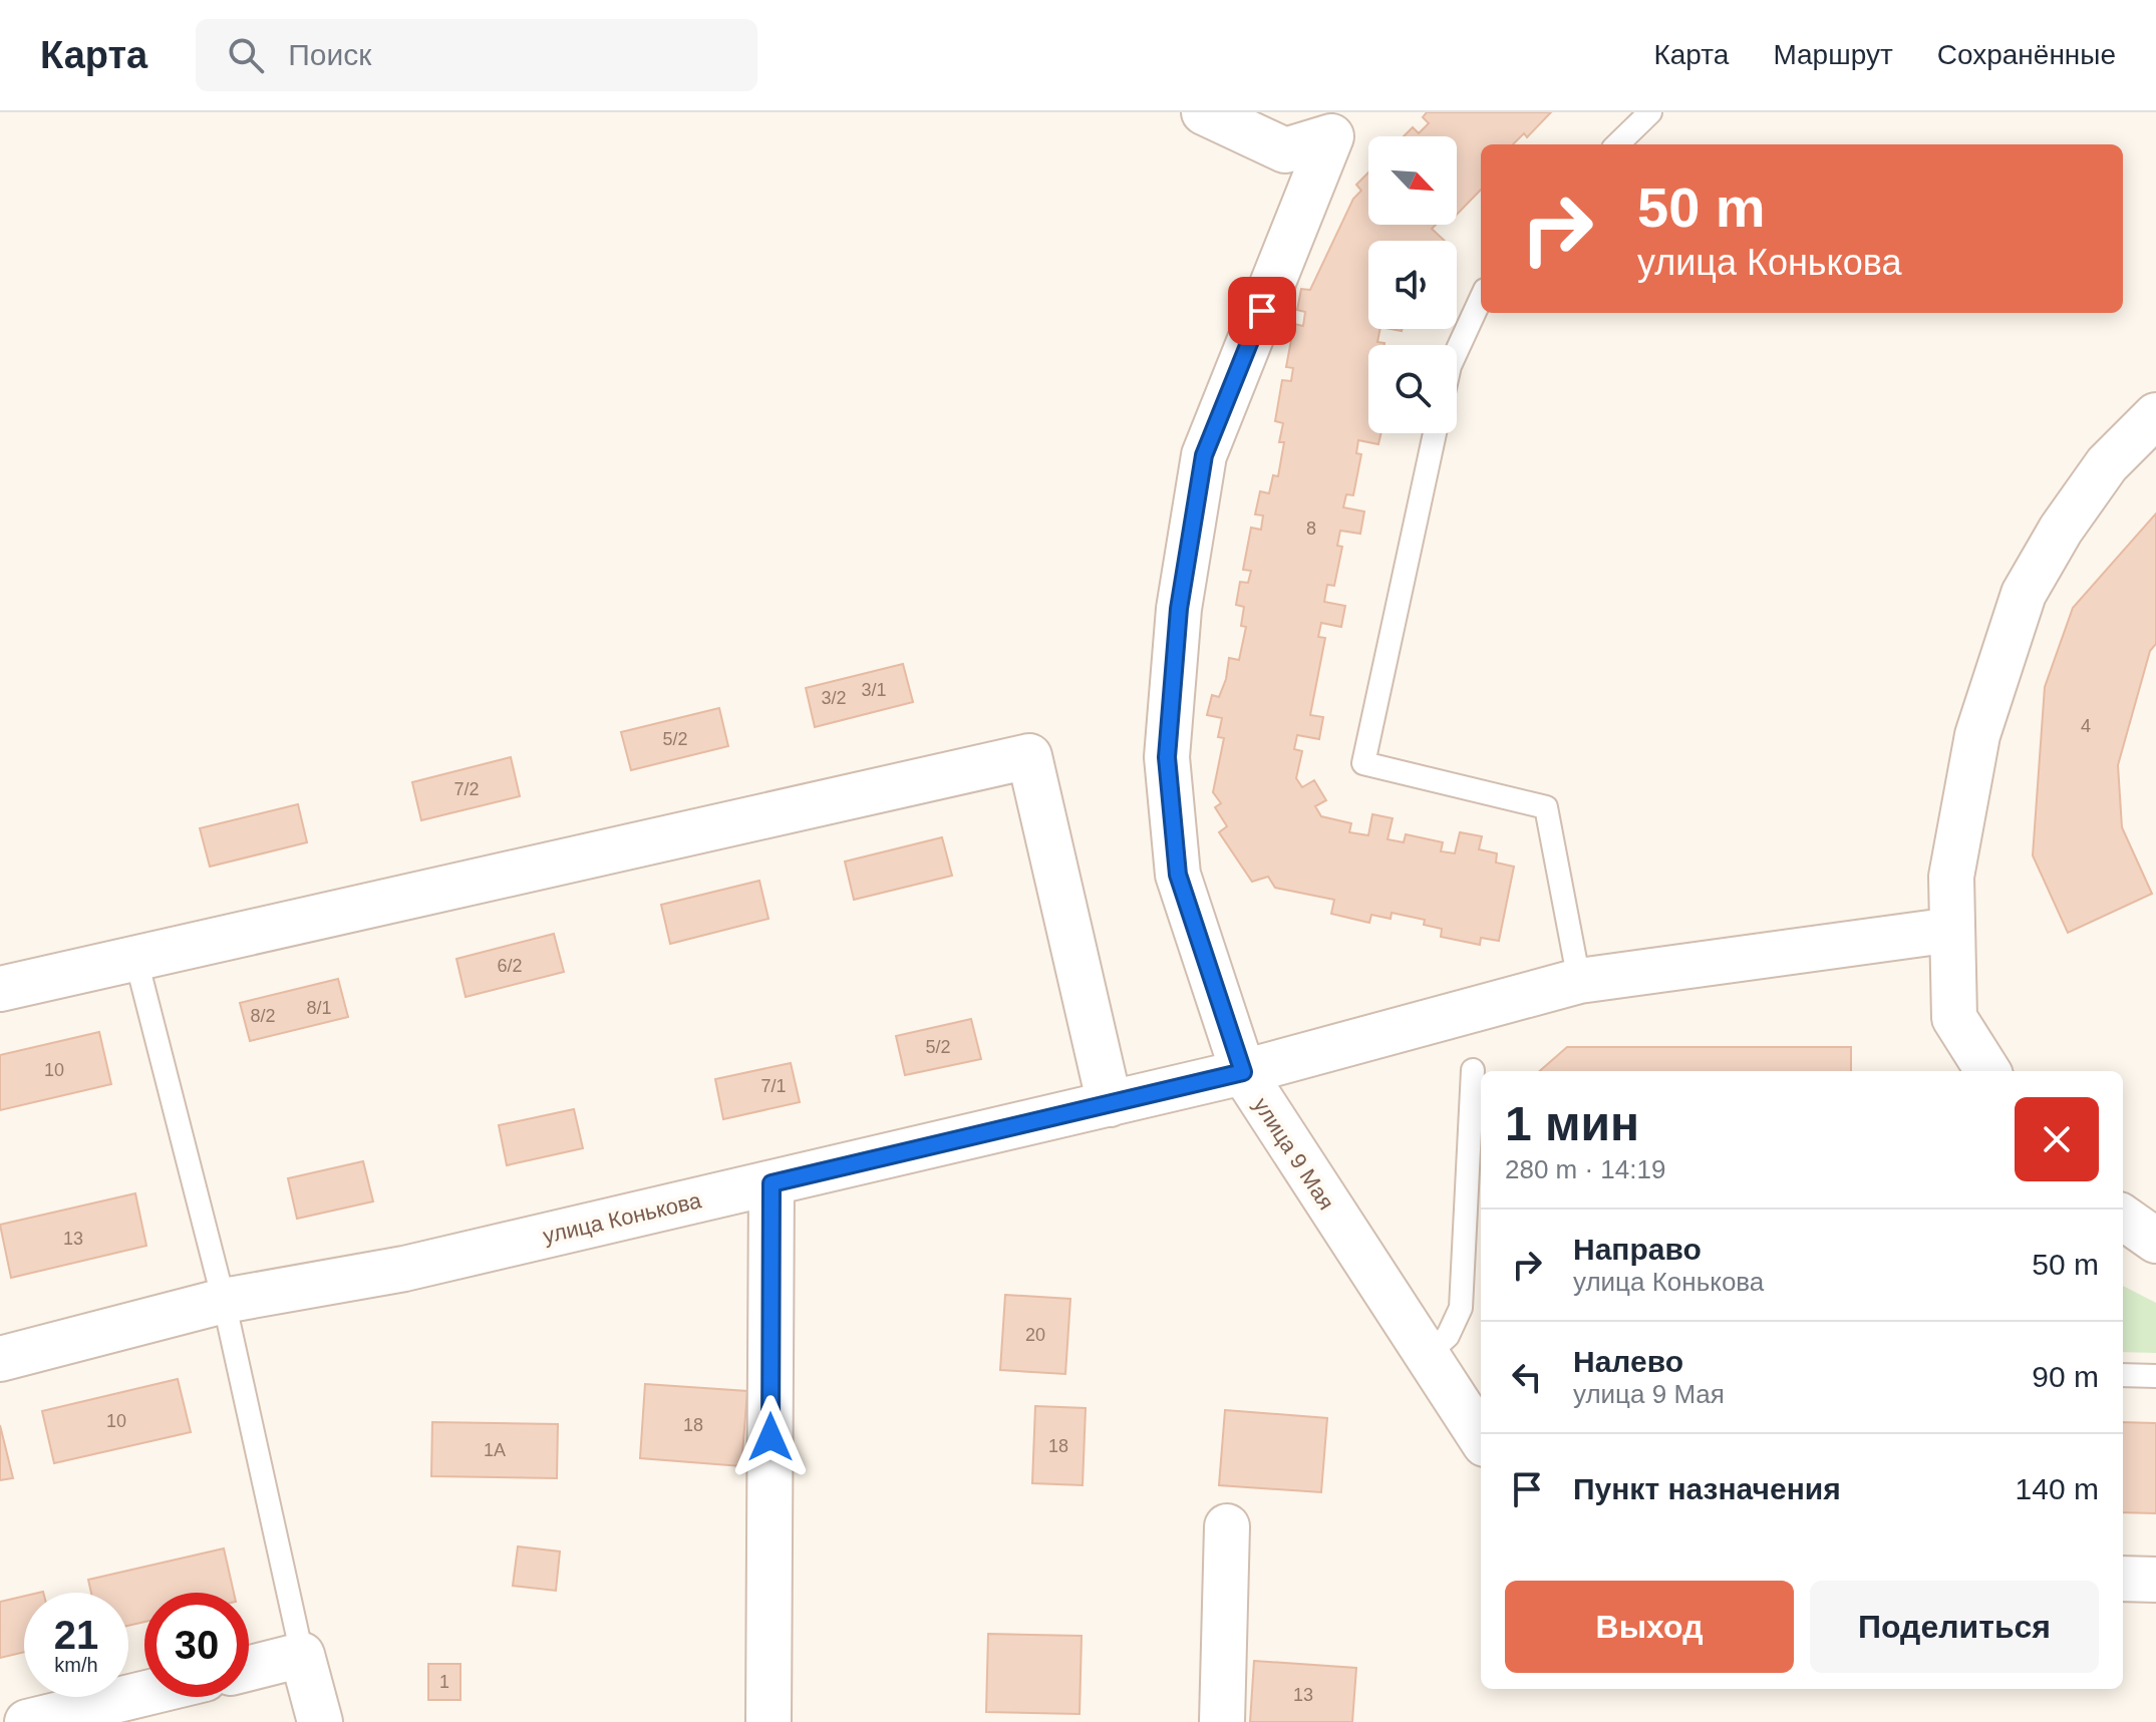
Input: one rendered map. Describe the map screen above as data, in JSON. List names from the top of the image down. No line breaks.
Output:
{"streets":{"street":["улица 9 Мая","улица Конькова"]},"crossings":[["улица 9 Мая","улица Конькова"]],"house_numbers":["8","3/1","3/2","4","5/2","7/2","6/2","8/1","8/2","5/2","10","7/1","13","20","10","18","18","1А","1","13"],"north":"bottom right","page":{"header":"Карта","search":"Поиск","nav":["Карта","Маршрут","Сохранённые"],"turn":["50 m","улица Конькова"],"heading":["1 мин","280 m · 14:19"],"list":[{"name":"Направо","note":"улица Конькова","value":"50 m"},{"name":"Налево","note":"улица 9 Мая","value":"90 m"},{"name":"Пункт назначения","value":"140 m"}],"buttons":["Выход","Поделиться"],"speed":"21 km/h","limit":"30"}}
